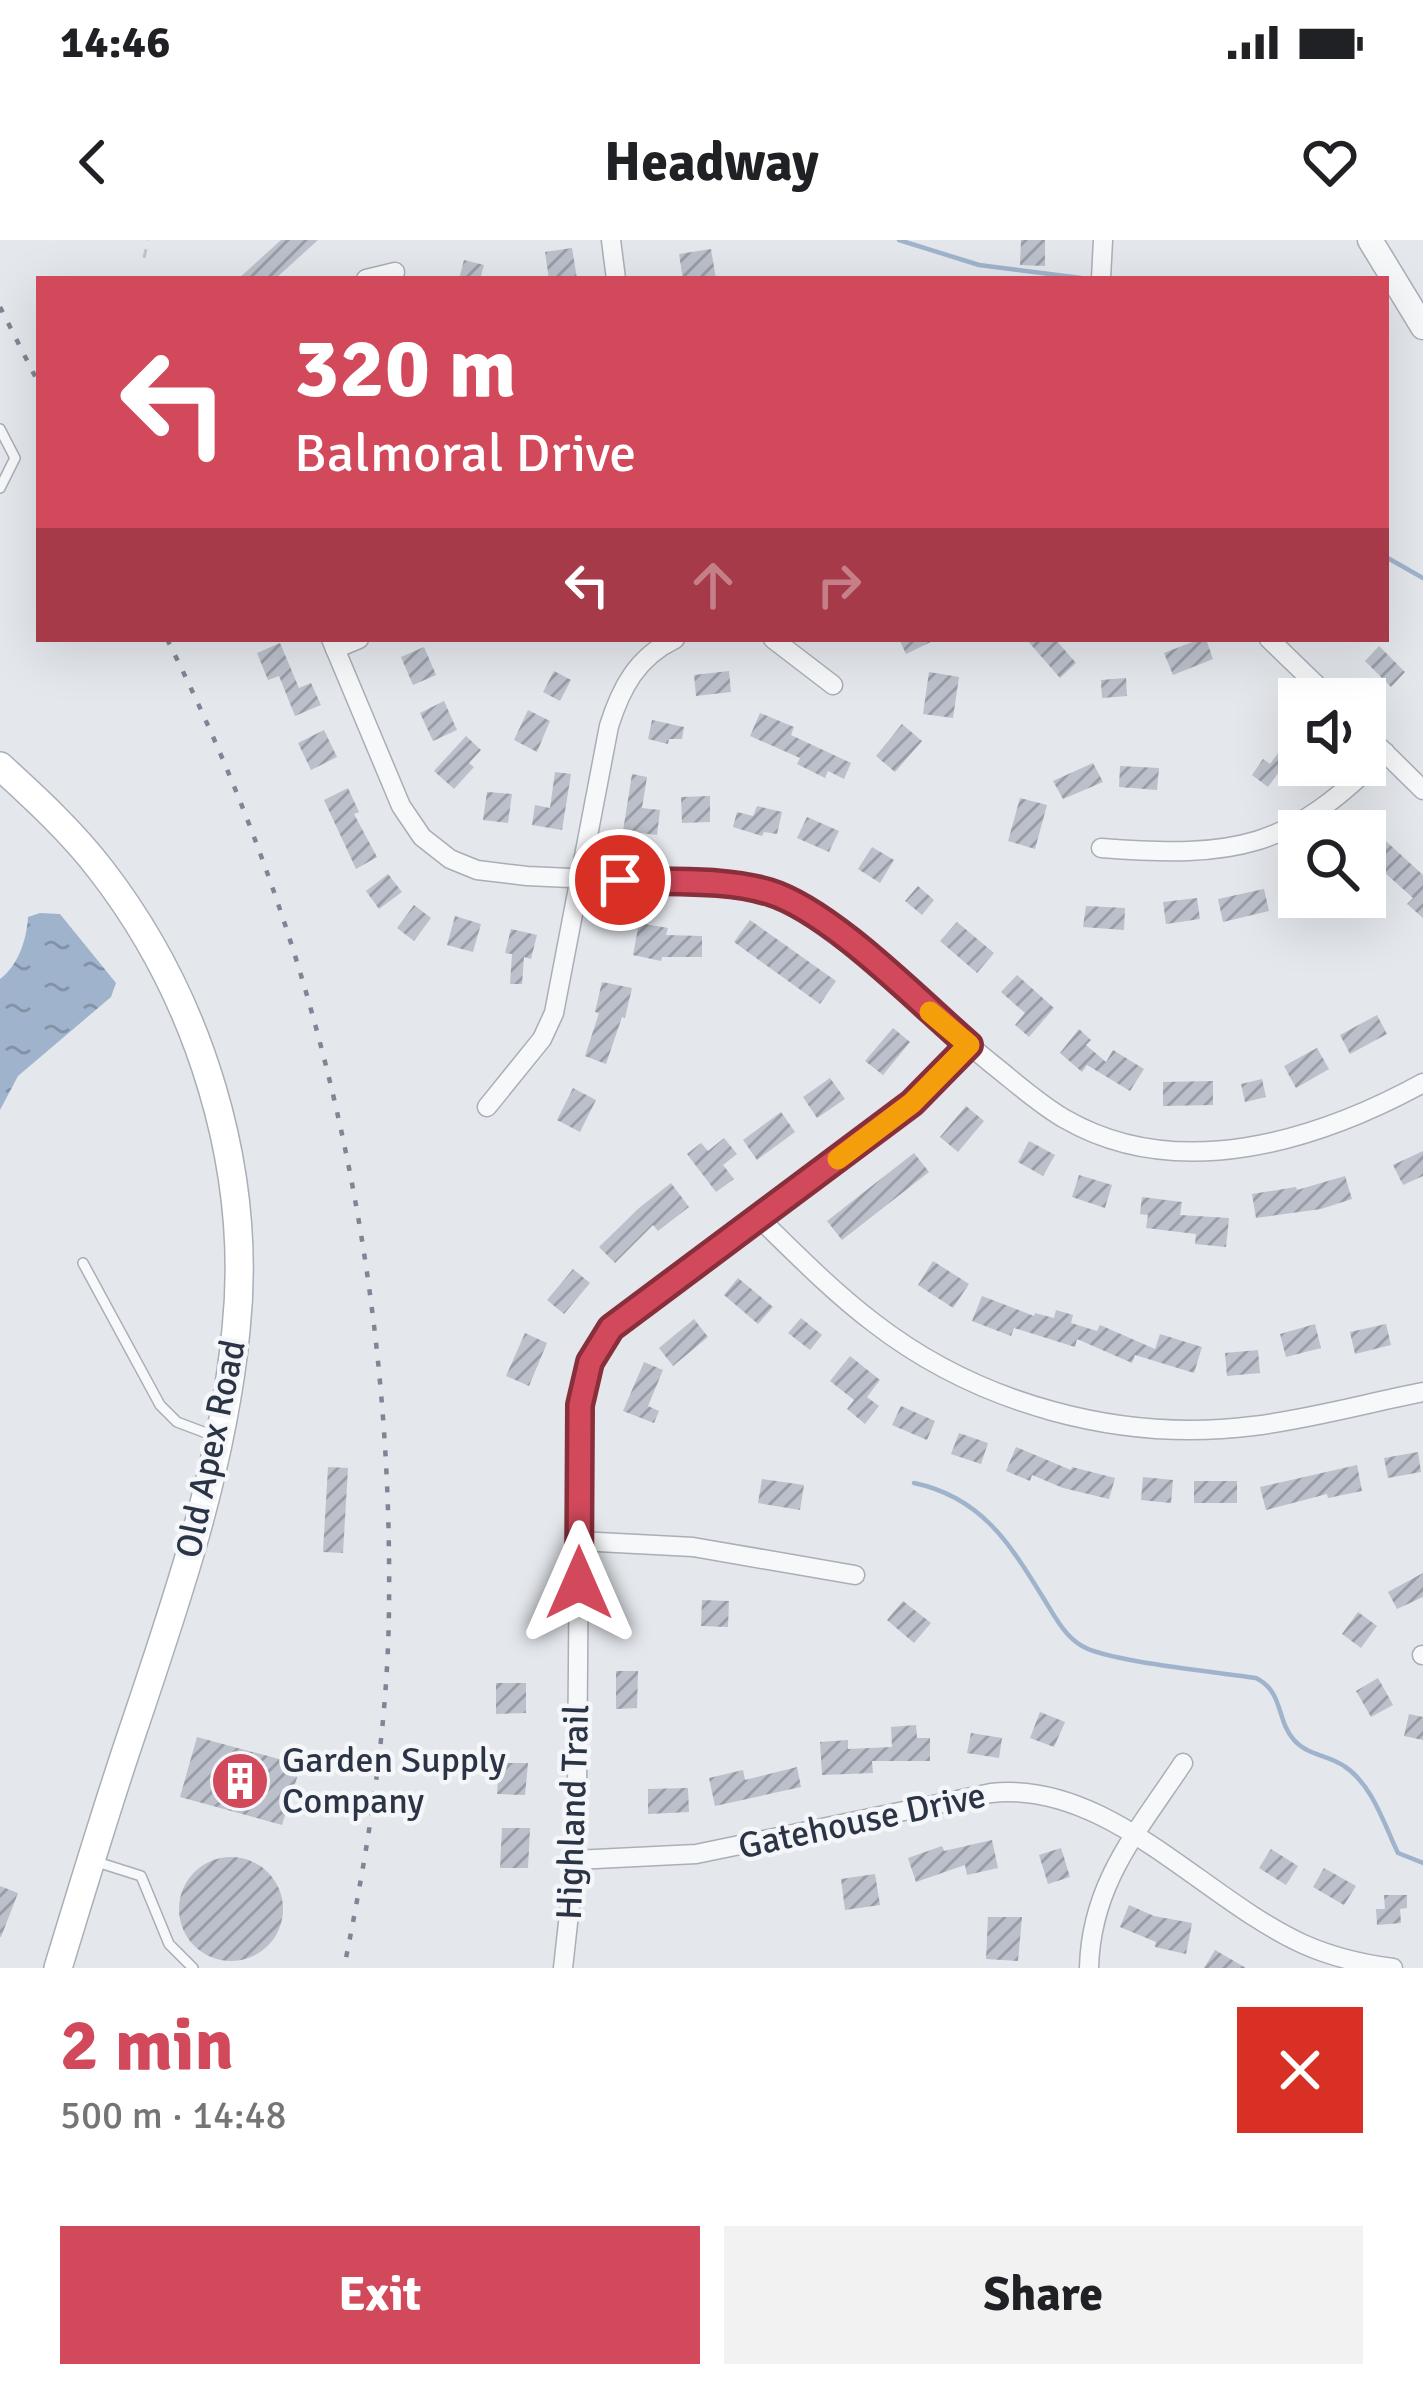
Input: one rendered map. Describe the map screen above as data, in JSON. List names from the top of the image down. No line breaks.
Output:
{"streets":{"main road":["Old Apex Road"],"street":["Highland Trail","Gatehouse Drive"]},"crossings":[["Highland Trail","Gatehouse Drive"]],"places":{"building":["Garden Supply Company"]},"page":{"status":"14:46","header":"Headway","turn":["320 m","Balmoral Drive"],"heading":["2 min","500 m · 14:48"],"buttons":["Exit","Share"]}}
